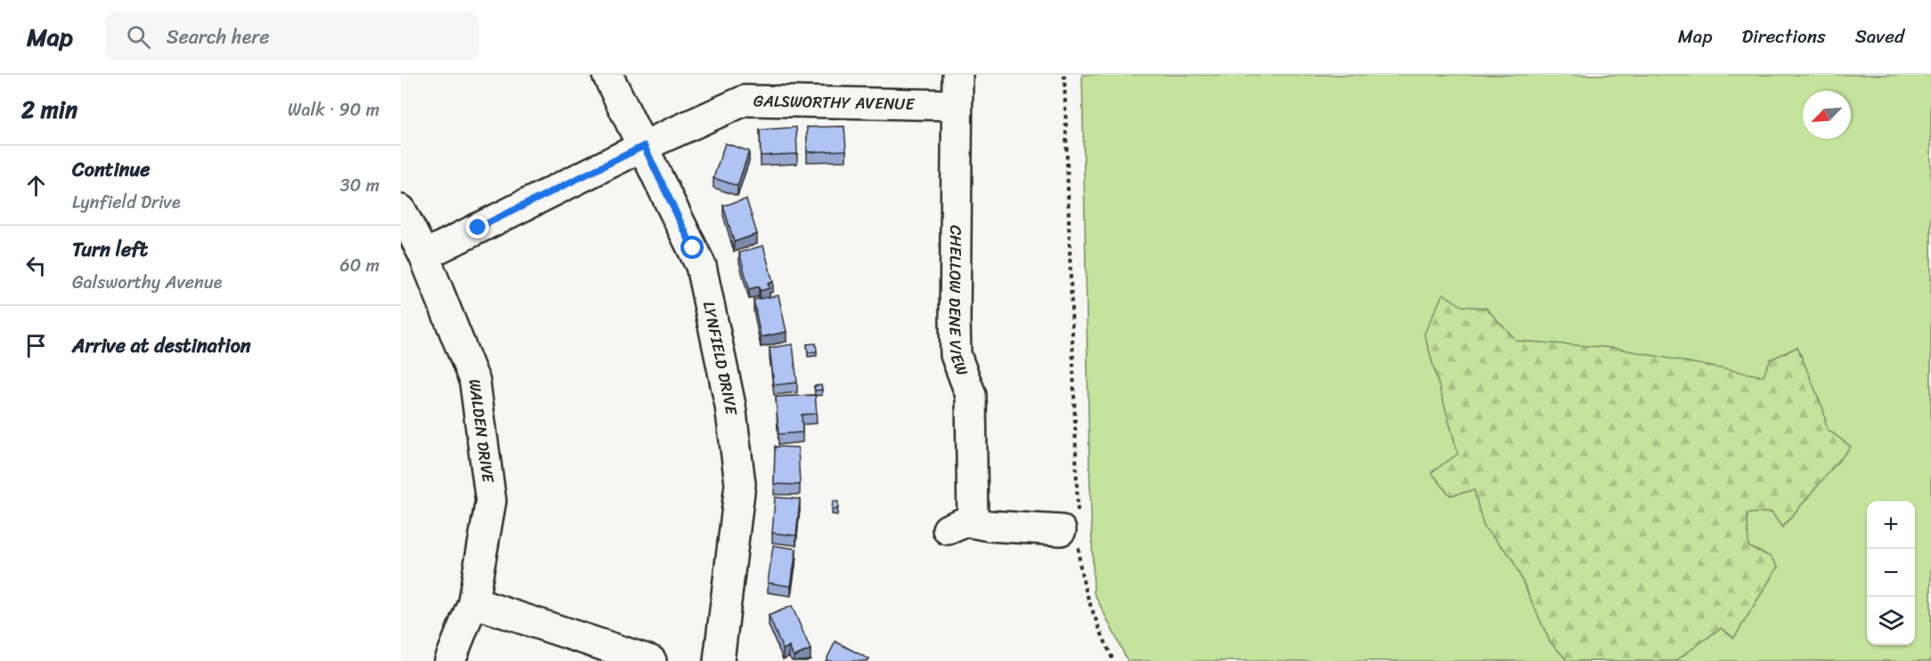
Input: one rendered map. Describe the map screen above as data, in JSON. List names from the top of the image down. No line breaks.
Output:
{"streets":{"street":["GALSWORTHY AVENUE","CHELLOW DENE VIEW","LYNFIELD DRIVE","WALDEN DRIVE"]},"crossings":[["GALSWORTHY AVENUE","CHELLOW DENE VIEW"],["GALSWORTHY AVENUE","LYNFIELD DRIVE"],["GALSWORTHY AVENUE","WALDEN DRIVE"]],"north":"bottom left","page":{"header":"Map","search":"Search here","nav":["Map","Directions","Saved"],"heading":["2 min","Walk · 90 m"],"list":[["Continue","Lynfield Drive","30 m"],["Turn left","Galsworthy Avenue","60 m"],"Arrive at destination"],"map_buttons":["+","−"]}}
